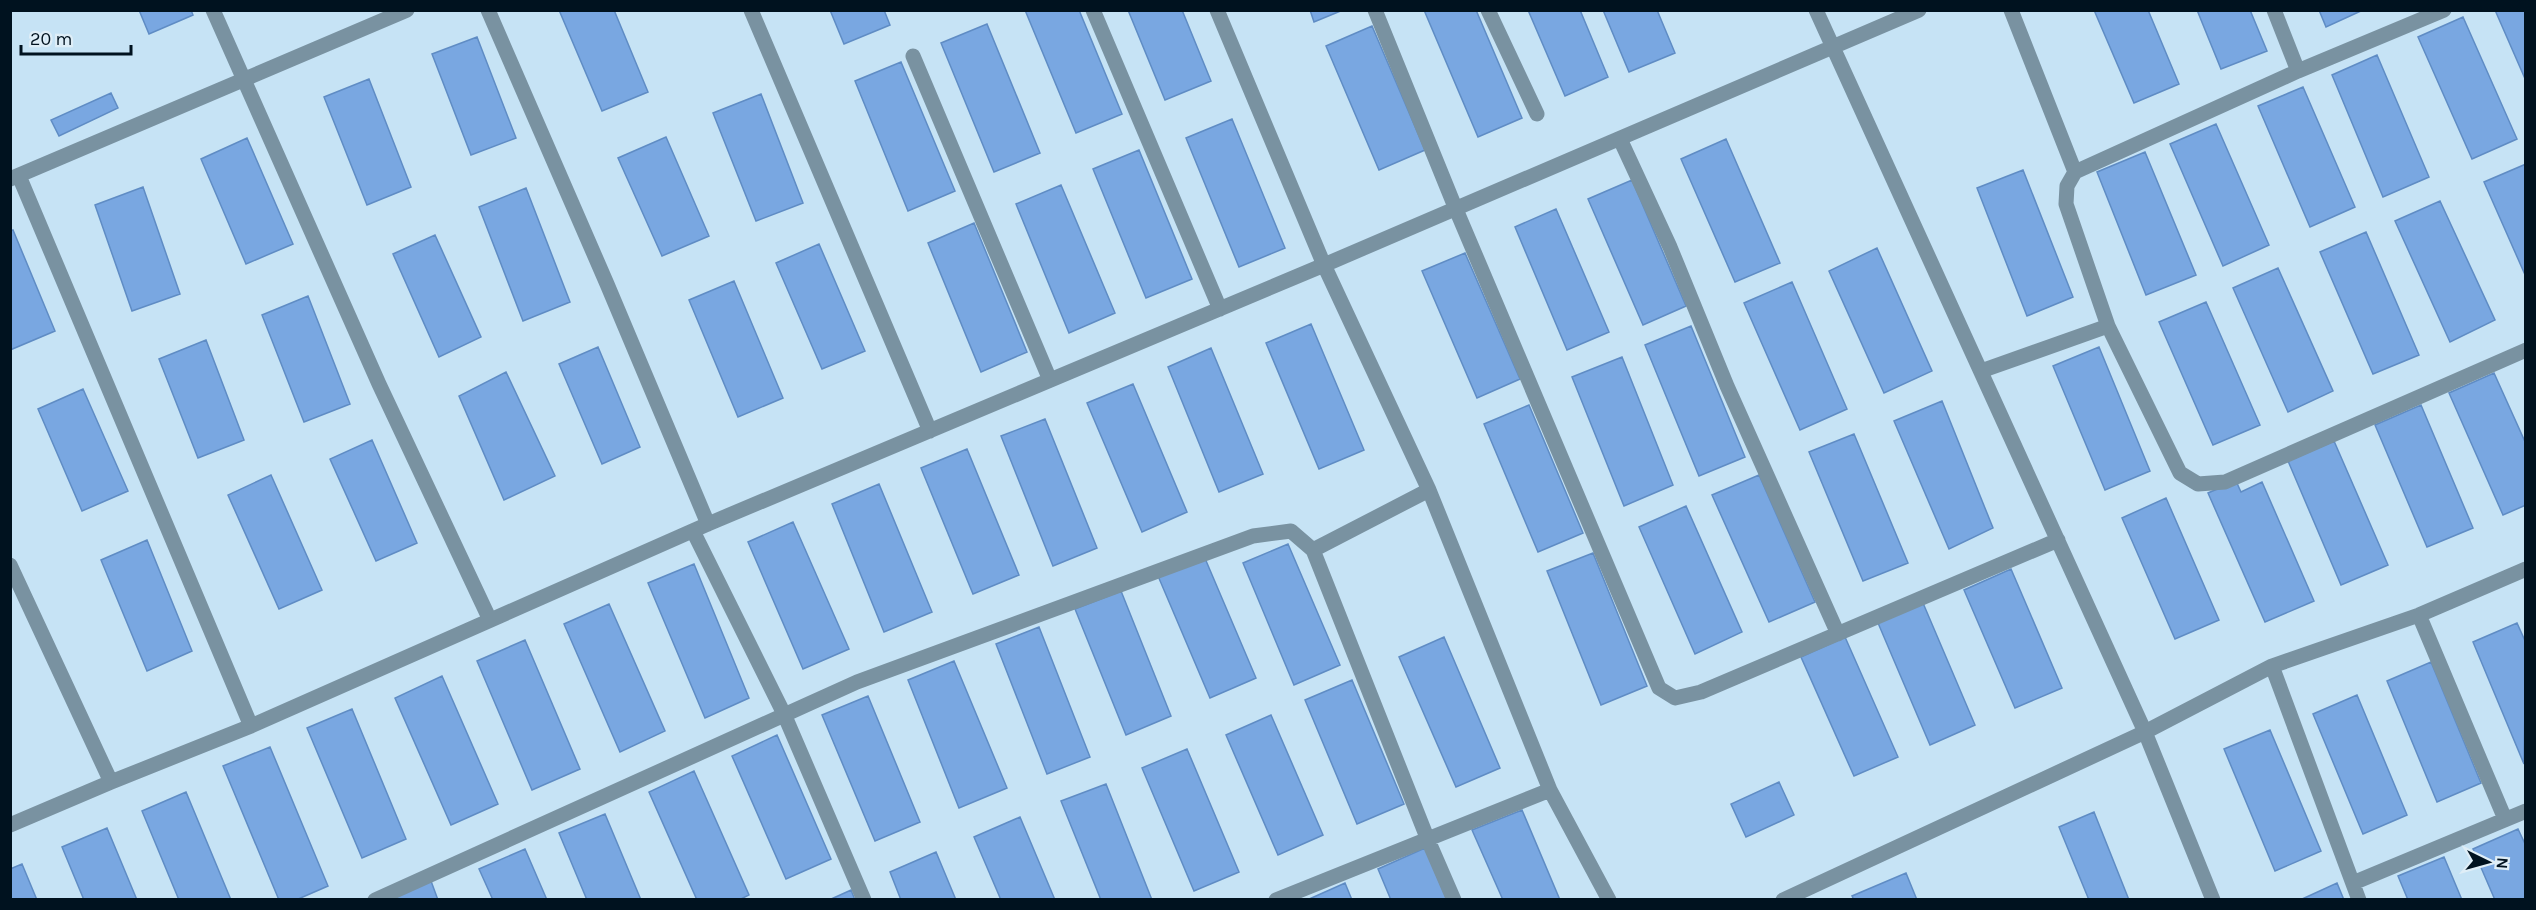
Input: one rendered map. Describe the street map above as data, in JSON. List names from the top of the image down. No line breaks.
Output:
{"scale_bar":"20 m","north":"right"}
